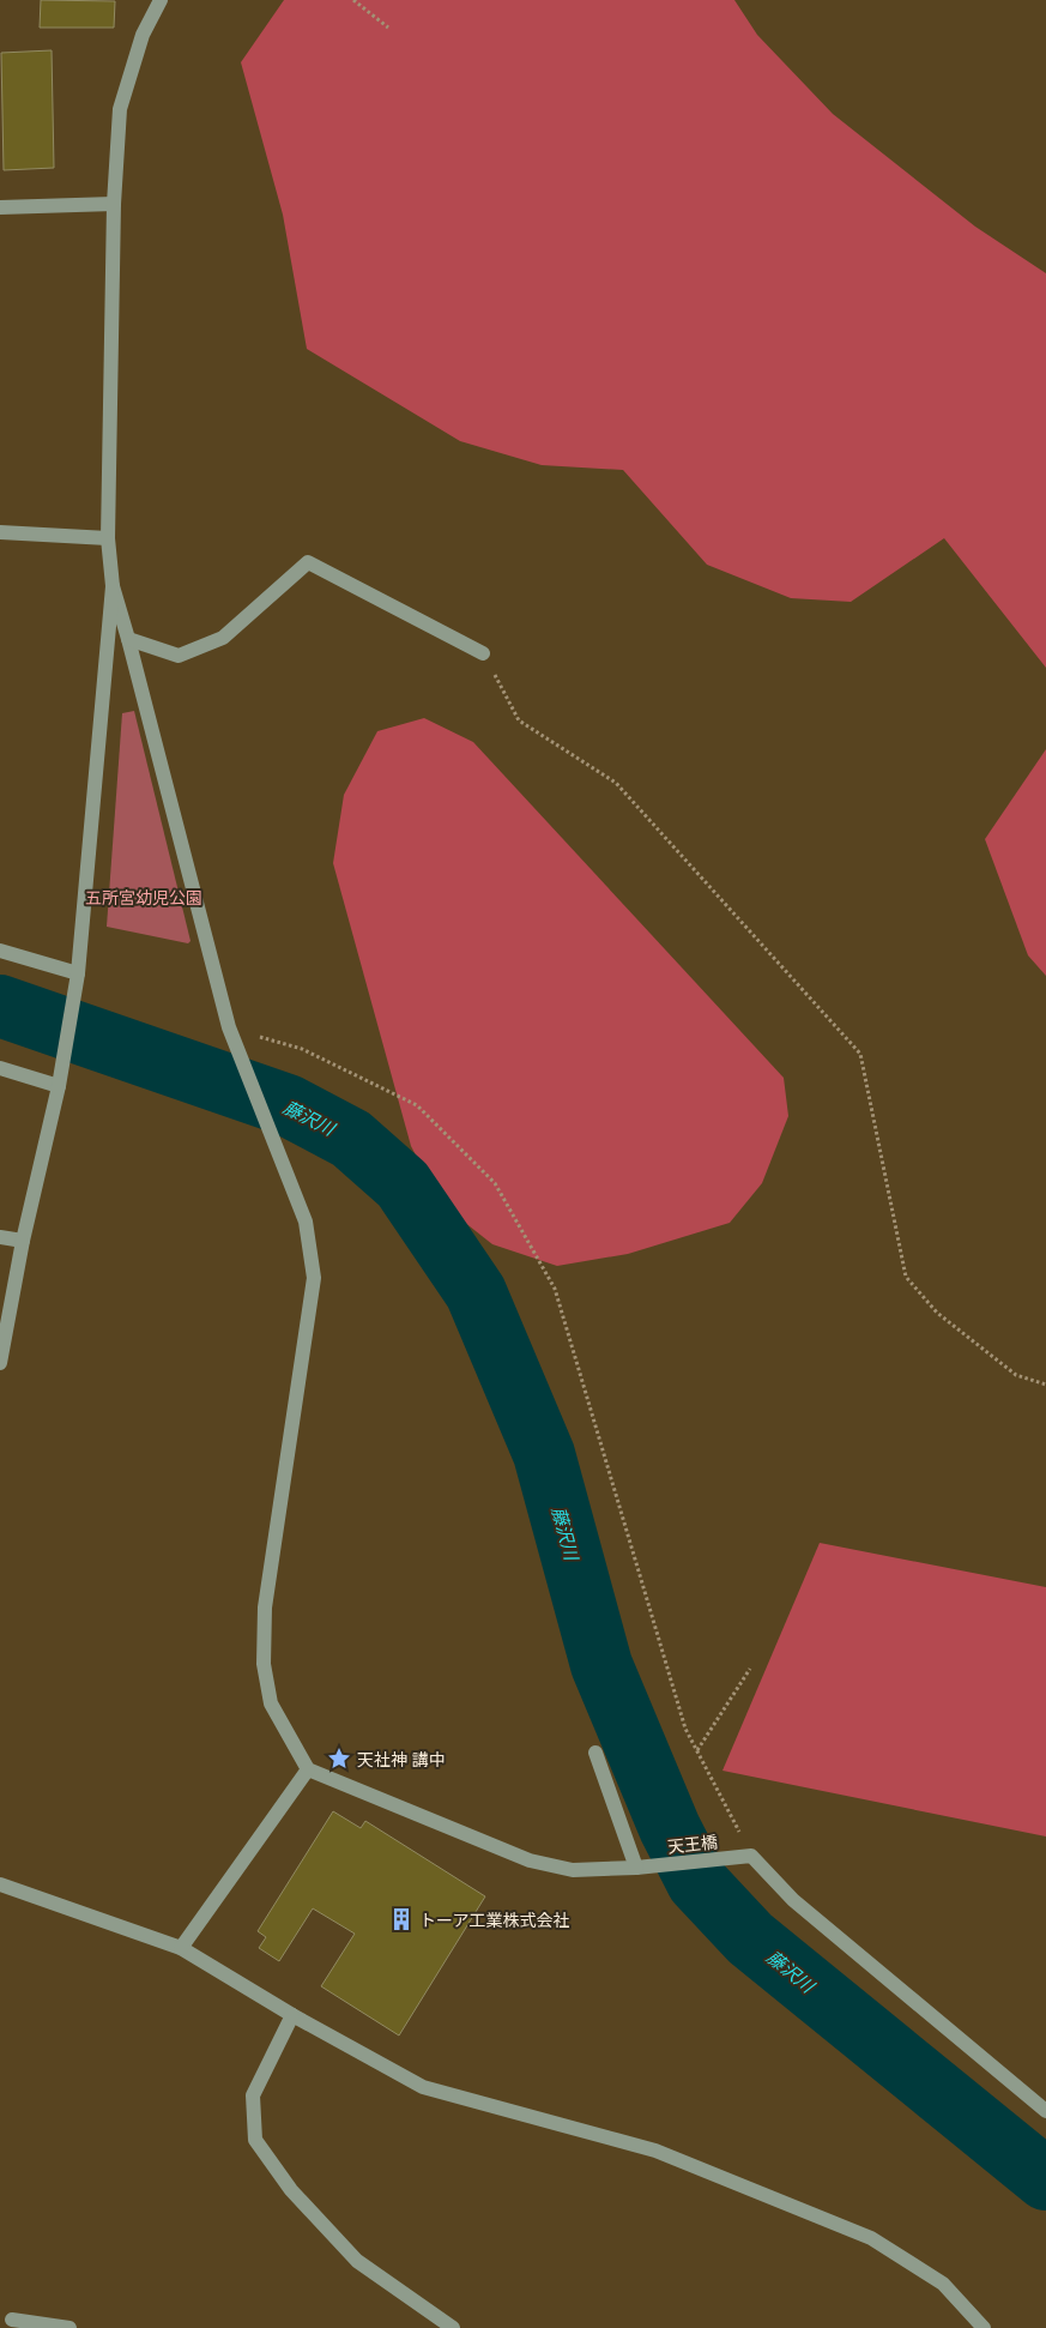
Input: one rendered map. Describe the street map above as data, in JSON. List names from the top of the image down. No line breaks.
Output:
{"streets":{"street":["天王橋"]},"water":["藤沢川"],"parks":["五所宮幼児公園"],"places":{"place":["天社神 講中"],"building":["トーア工業株式会社"]}}
